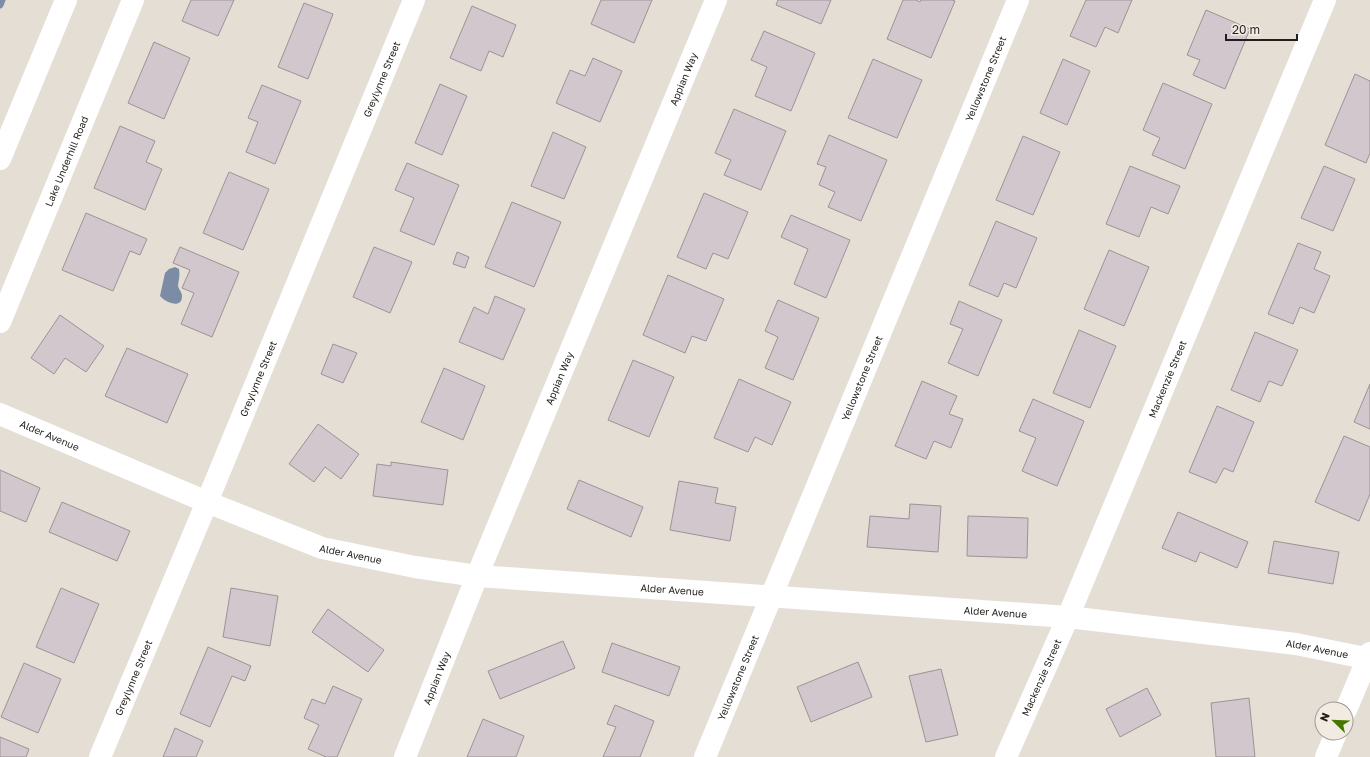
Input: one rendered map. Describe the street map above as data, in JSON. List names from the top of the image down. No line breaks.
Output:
{"streets":{"street":["Greylynne Street","Appian Way","Yellowstone Street","Lake Underhill Road","Mackenzie Street","Alder Avenue"]},"crossings":[["Greylynne Street","Alder Avenue"],["Appian Way","Alder Avenue"],["Yellowstone Street","Alder Avenue"],["Mackenzie Street","Alder Avenue"]],"scale_bar":"20 m","north":"top left"}
